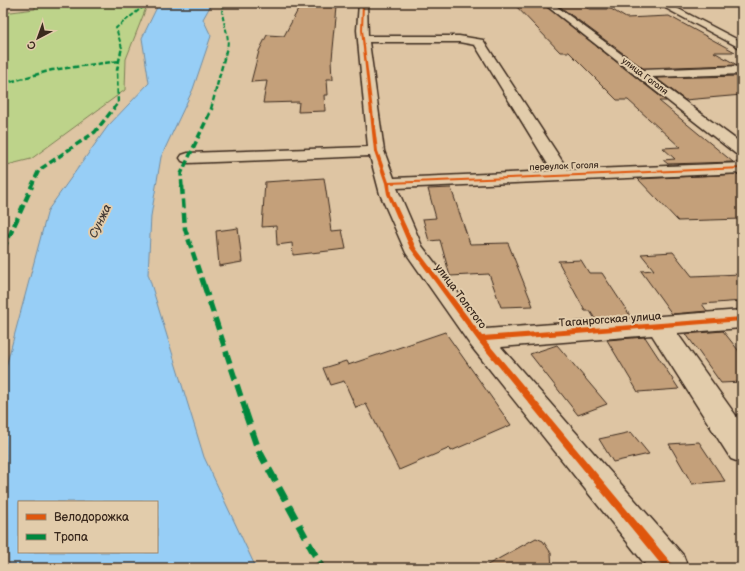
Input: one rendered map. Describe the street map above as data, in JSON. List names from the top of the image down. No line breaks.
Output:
{"streets":{"street":["улица Гоголя","переулок Гоголя","улица Толстого","Таганрогская улица"]},"crossings":[["переулок Гоголя","улица Толстого"],["улица Толстого","Таганрогская улица"]],"water":["Сунжа"],"legend":["Велодорожка","Тропа"],"north":"bottom left"}
